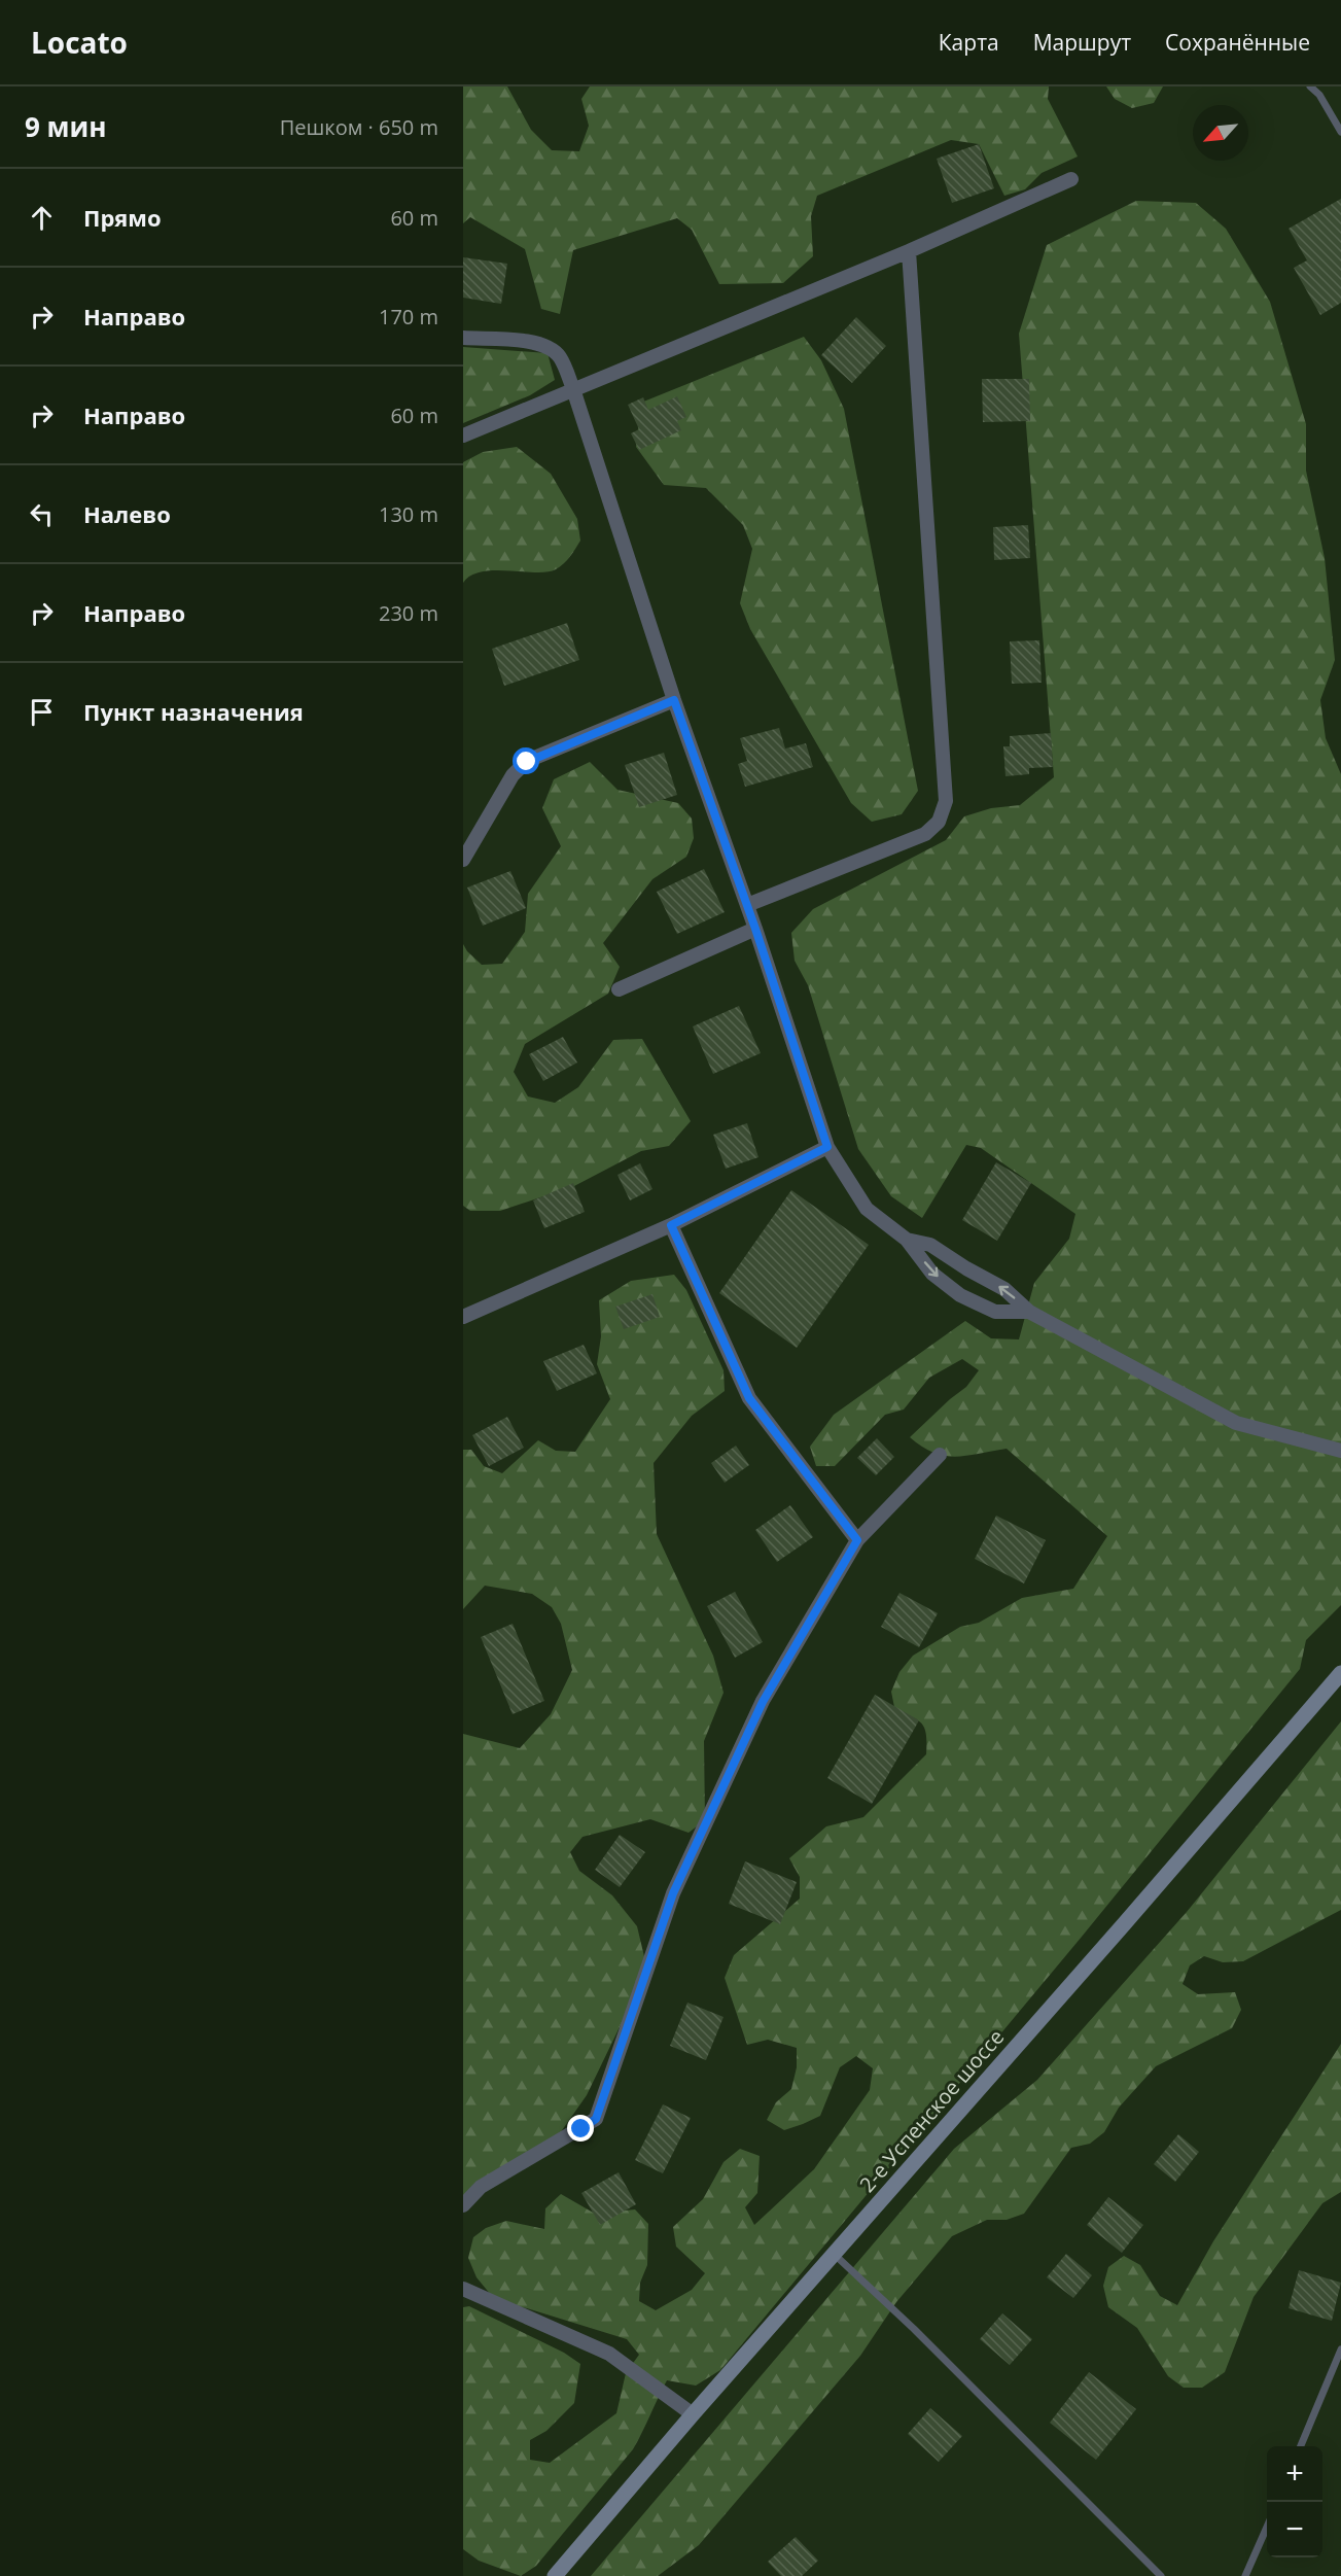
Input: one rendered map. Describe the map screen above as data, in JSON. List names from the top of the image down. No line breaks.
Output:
{"streets":{"main road":["2-е Успенское шоссе"]},"north":"bottom left","page":{"header":"Locato","nav":["Карта","Маршрут","Сохранённые"],"heading":["9 мин","Пешком · 650 m"],"list":[["Прямо","60 m"],["Направо","170 m"],["Направо","60 m"],["Налево","130 m"],["Направо","230 m"],"Пункт назначения"],"map_buttons":["+","−"]}}
